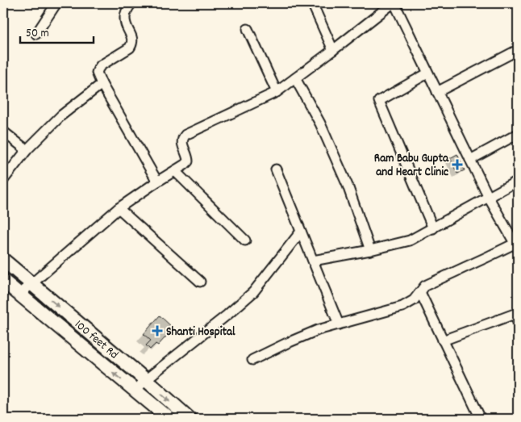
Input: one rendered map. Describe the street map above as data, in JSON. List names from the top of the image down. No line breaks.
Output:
{"streets":{"main road":["100 feet Rd"]},"places":{"health":["Ram Babu Gupta and Heart Clinic","Shanti Hospital"]},"scale_bar":"50 m"}
